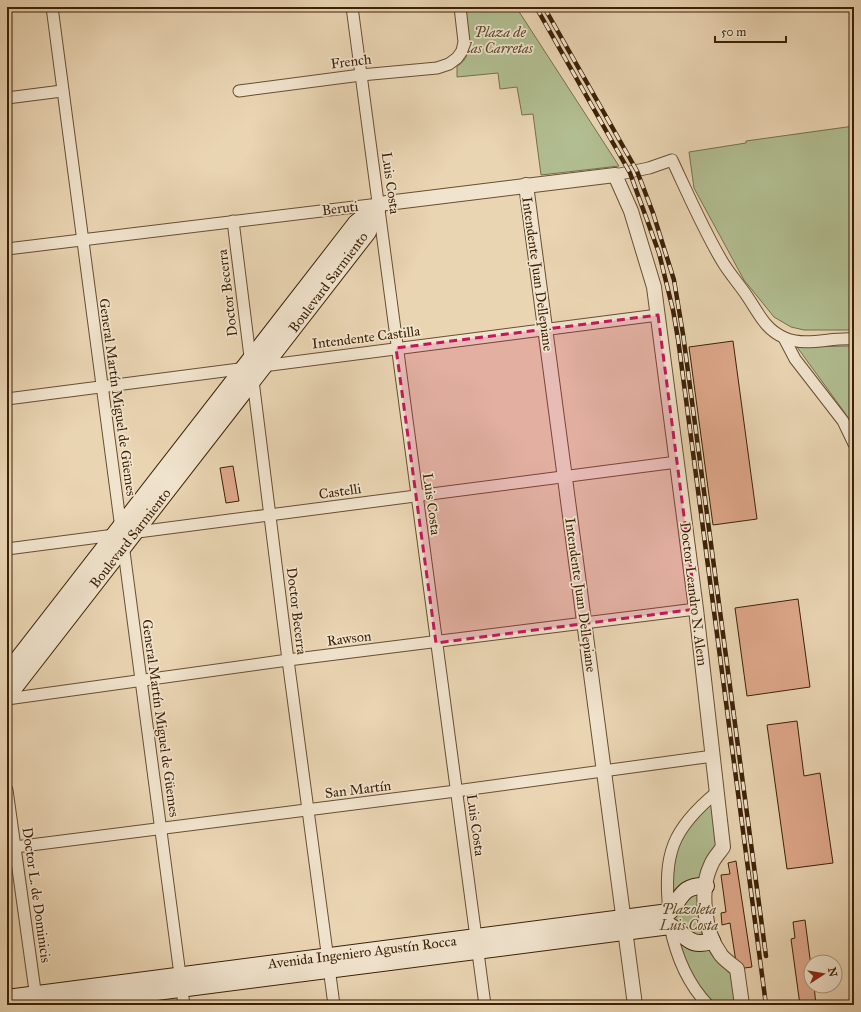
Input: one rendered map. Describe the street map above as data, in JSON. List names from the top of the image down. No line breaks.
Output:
{"streets":{"main road":["Boulevard Sarmiento","Avenida Ingeniero Agustín Rocca"],"street":["French","Luis Costa","Beruti","Intendente Juan Dellepiane","Doctor Becerra","Intendente Castilla","General Martín Miguel de Güemes","Castelli","Doctor Leandro N. Alem","Rawson","San Martín","Doctor L. de Dominicis"]},"crossings":[["French","Luis Costa"],["Luis Costa","Beruti"],["Luis Costa","Boulevard Sarmiento"],["Luis Costa","Intendente Castilla"],["Luis Costa","Castelli"],["Luis Costa","Rawson"],["Luis Costa","San Martín"],["Luis Costa","Avenida Ingeniero Agustín Rocca"],["Beruti","Intendente Juan Dellepiane"],["Beruti","Boulevard Sarmiento"],["Beruti","Doctor Becerra"],["Beruti","General Martín Miguel de Güemes"],["Beruti","Doctor Leandro N. Alem"],["Intendente Juan Dellepiane","Intendente Castilla"],["Intendente Juan Dellepiane","Castelli"],["Intendente Juan Dellepiane","Rawson"],["Intendente Juan Dellepiane","San Martín"],["Intendente Juan Dellepiane","Avenida Ingeniero Agustín Rocca"],["Boulevard Sarmiento","Doctor Becerra"],["Boulevard Sarmiento","Intendente Castilla"],["Boulevard Sarmiento","General Martín Miguel de Güemes"],["Boulevard Sarmiento","Castelli"],["Boulevard Sarmiento","Rawson"],["Doctor Becerra","Intendente Castilla"],["Doctor Becerra","Castelli"],["Doctor Becerra","Rawson"],["Doctor Becerra","San Martín"],["Doctor Becerra","Avenida Ingeniero Agustín Rocca"],["Intendente Castilla","General Martín Miguel de Güemes"],["Intendente Castilla","Doctor Leandro N. Alem"],["General Martín Miguel de Güemes","Castelli"],["General Martín Miguel de Güemes","Rawson"],["General Martín Miguel de Güemes","San Martín"],["General Martín Miguel de Güemes","Avenida Ingeniero Agustín Rocca"],["Castelli","Doctor Leandro N. Alem"],["Doctor Leandro N. Alem","Rawson"],["Doctor Leandro N. Alem","San Martín"],["San Martín","Doctor L. de Dominicis"],["Doctor L. de Dominicis","Avenida Ingeniero Agustín Rocca"]],"parks":["Plaza de las Carretas","Plazoleta Luis Costa"],"scale_bar":"50 m","north":"right"}
